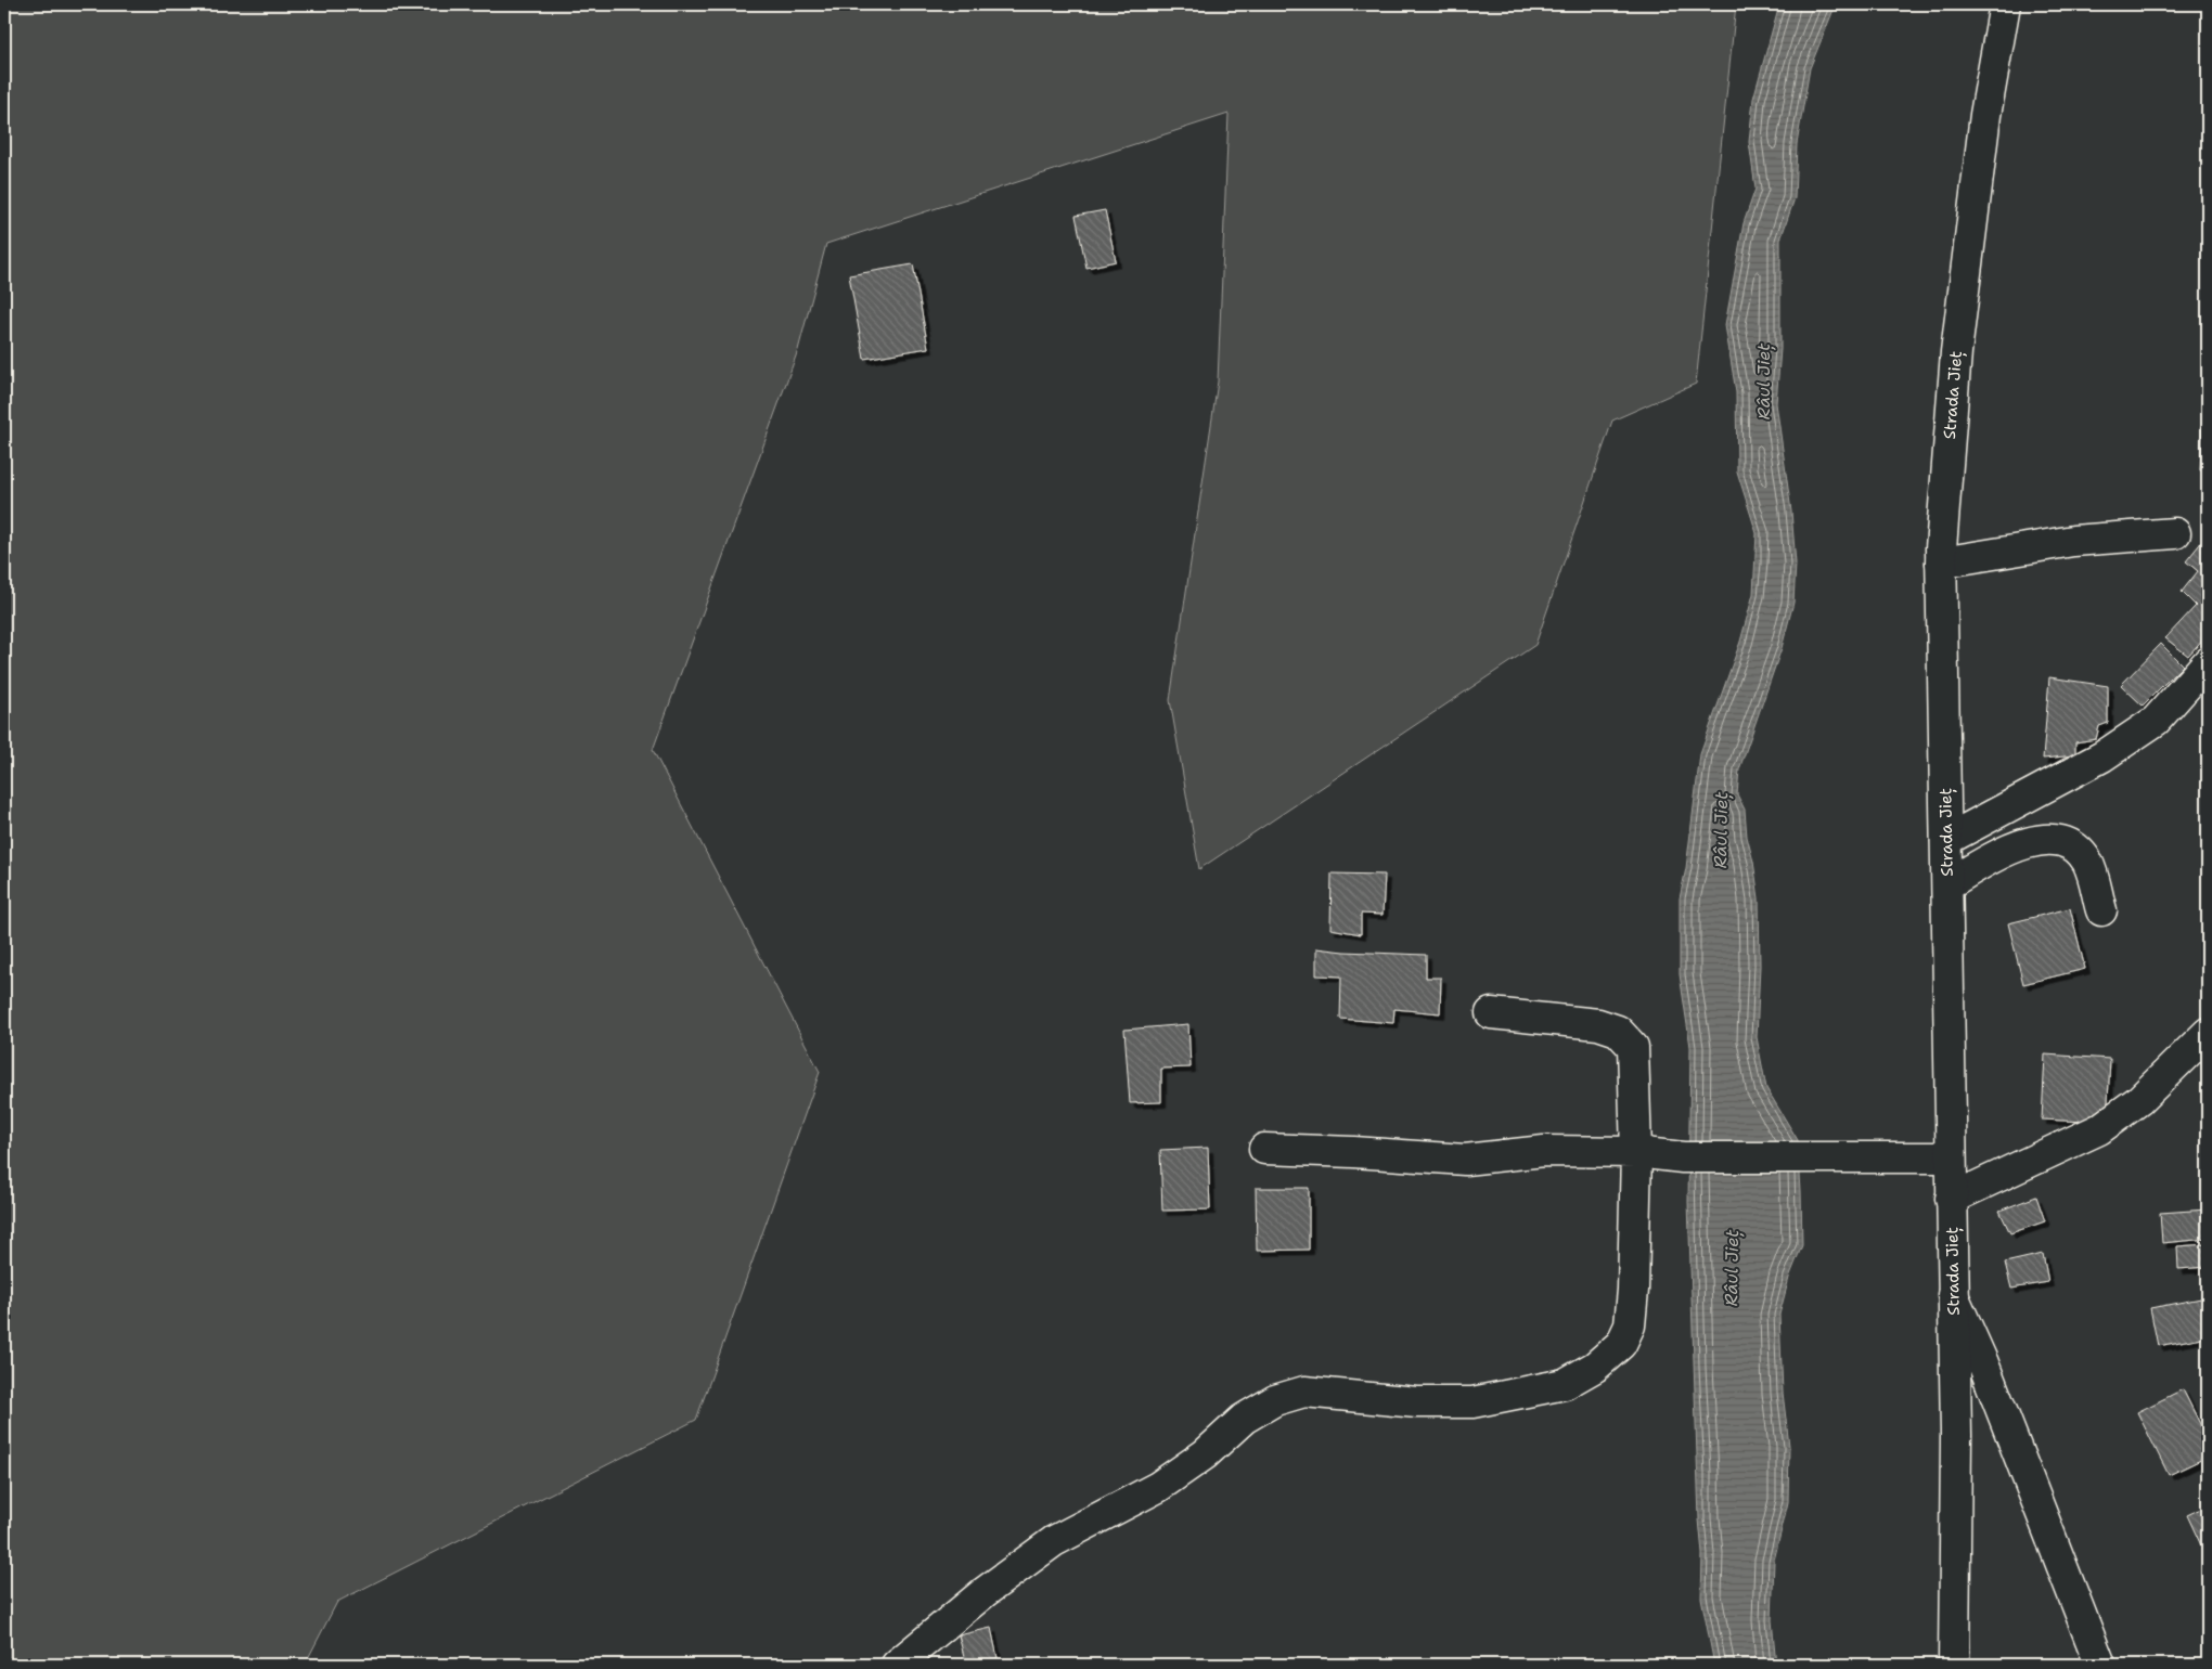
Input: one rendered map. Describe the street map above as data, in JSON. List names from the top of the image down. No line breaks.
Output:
{"streets":{"street":["Strada Jieț"]},"water":["Râul Jieț"]}
